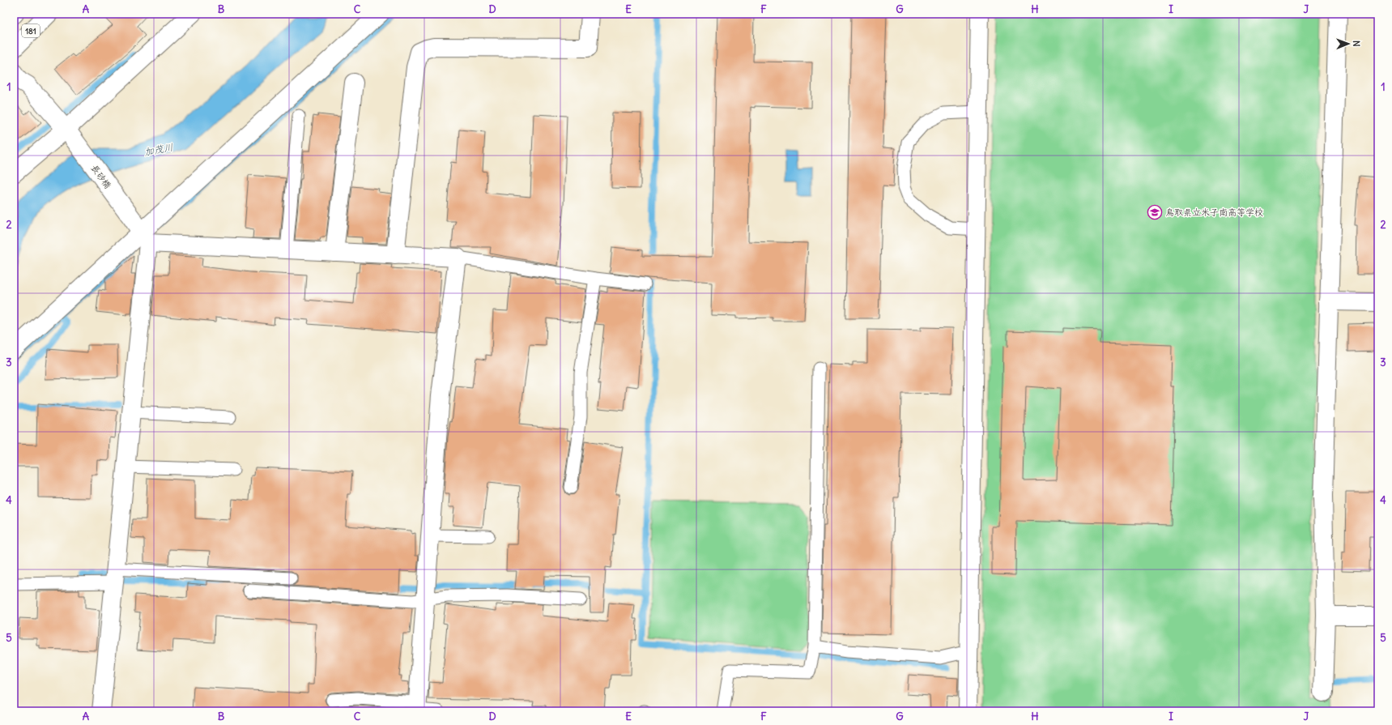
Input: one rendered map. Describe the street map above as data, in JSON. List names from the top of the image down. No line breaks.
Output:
{"streets":{"main road":["181","長砂橋"]},"water":["加茂川"],"places":{"school or university":["鳥取県立米子南高等学校"]},"north":"right","grid":{"columns":["A","B","C","D","E","F","G","H","I","J"],"rows":["1","2","3","4","5"]}}
